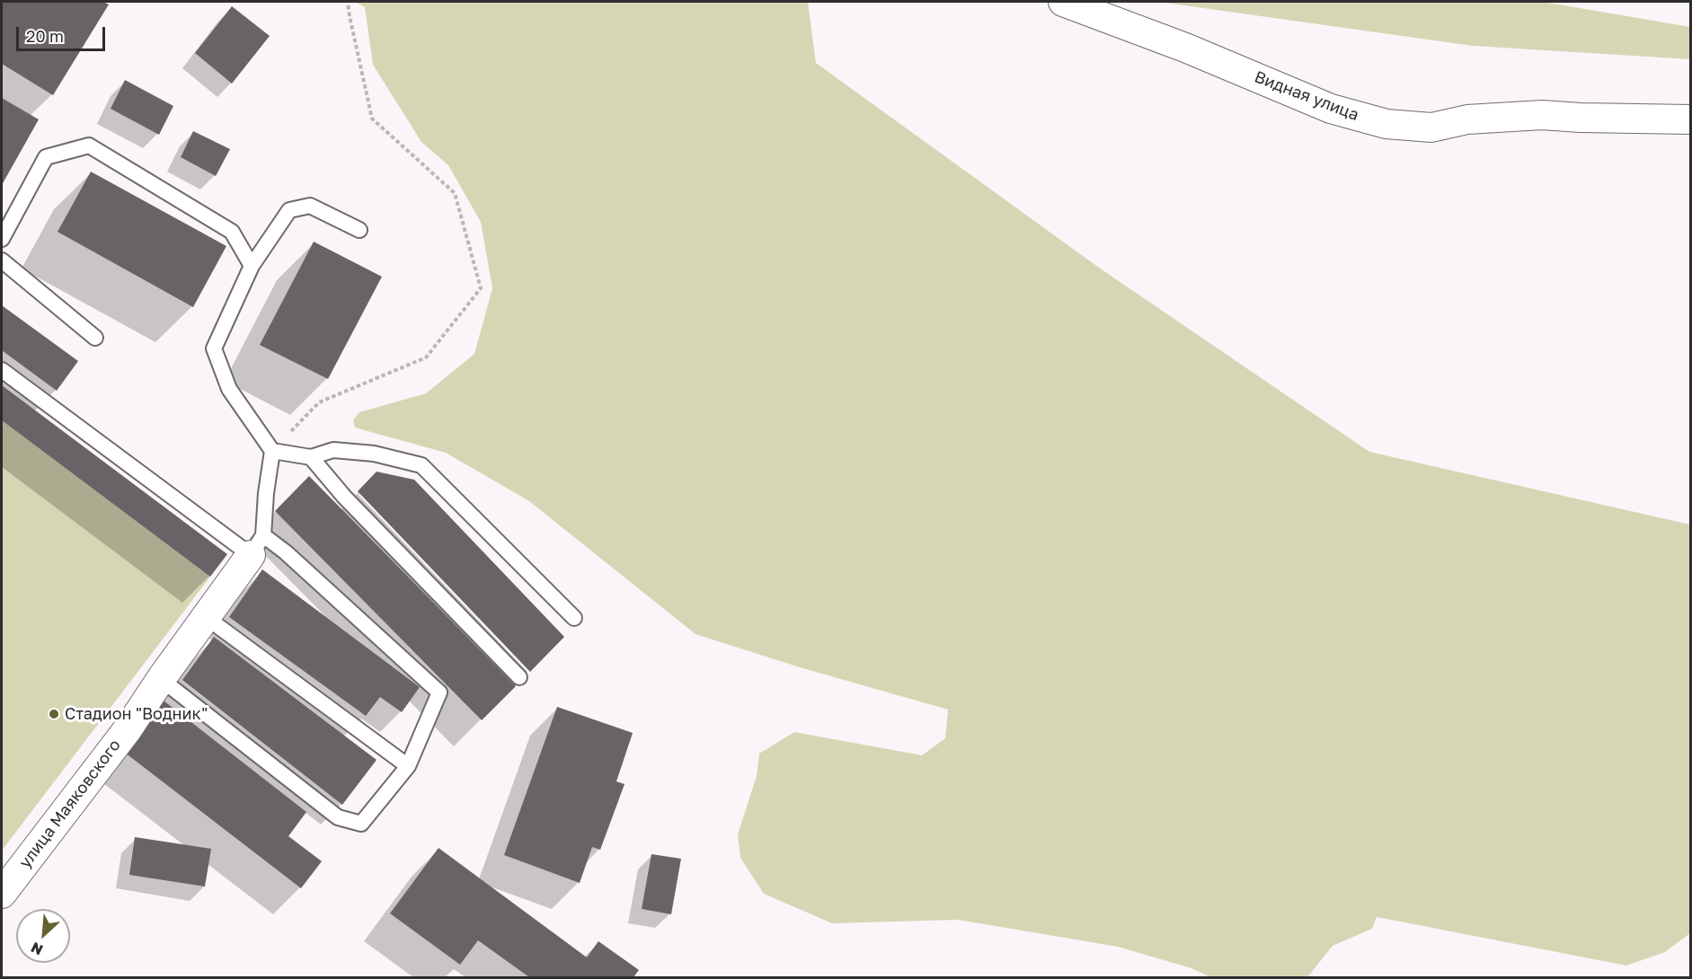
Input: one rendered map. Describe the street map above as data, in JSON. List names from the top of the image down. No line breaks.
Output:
{"streets":{"street":["Видная улица","улица Маяковского"]},"places":["Стадион \"Водник\""],"scale_bar":"20 m","north":"bottom left"}
